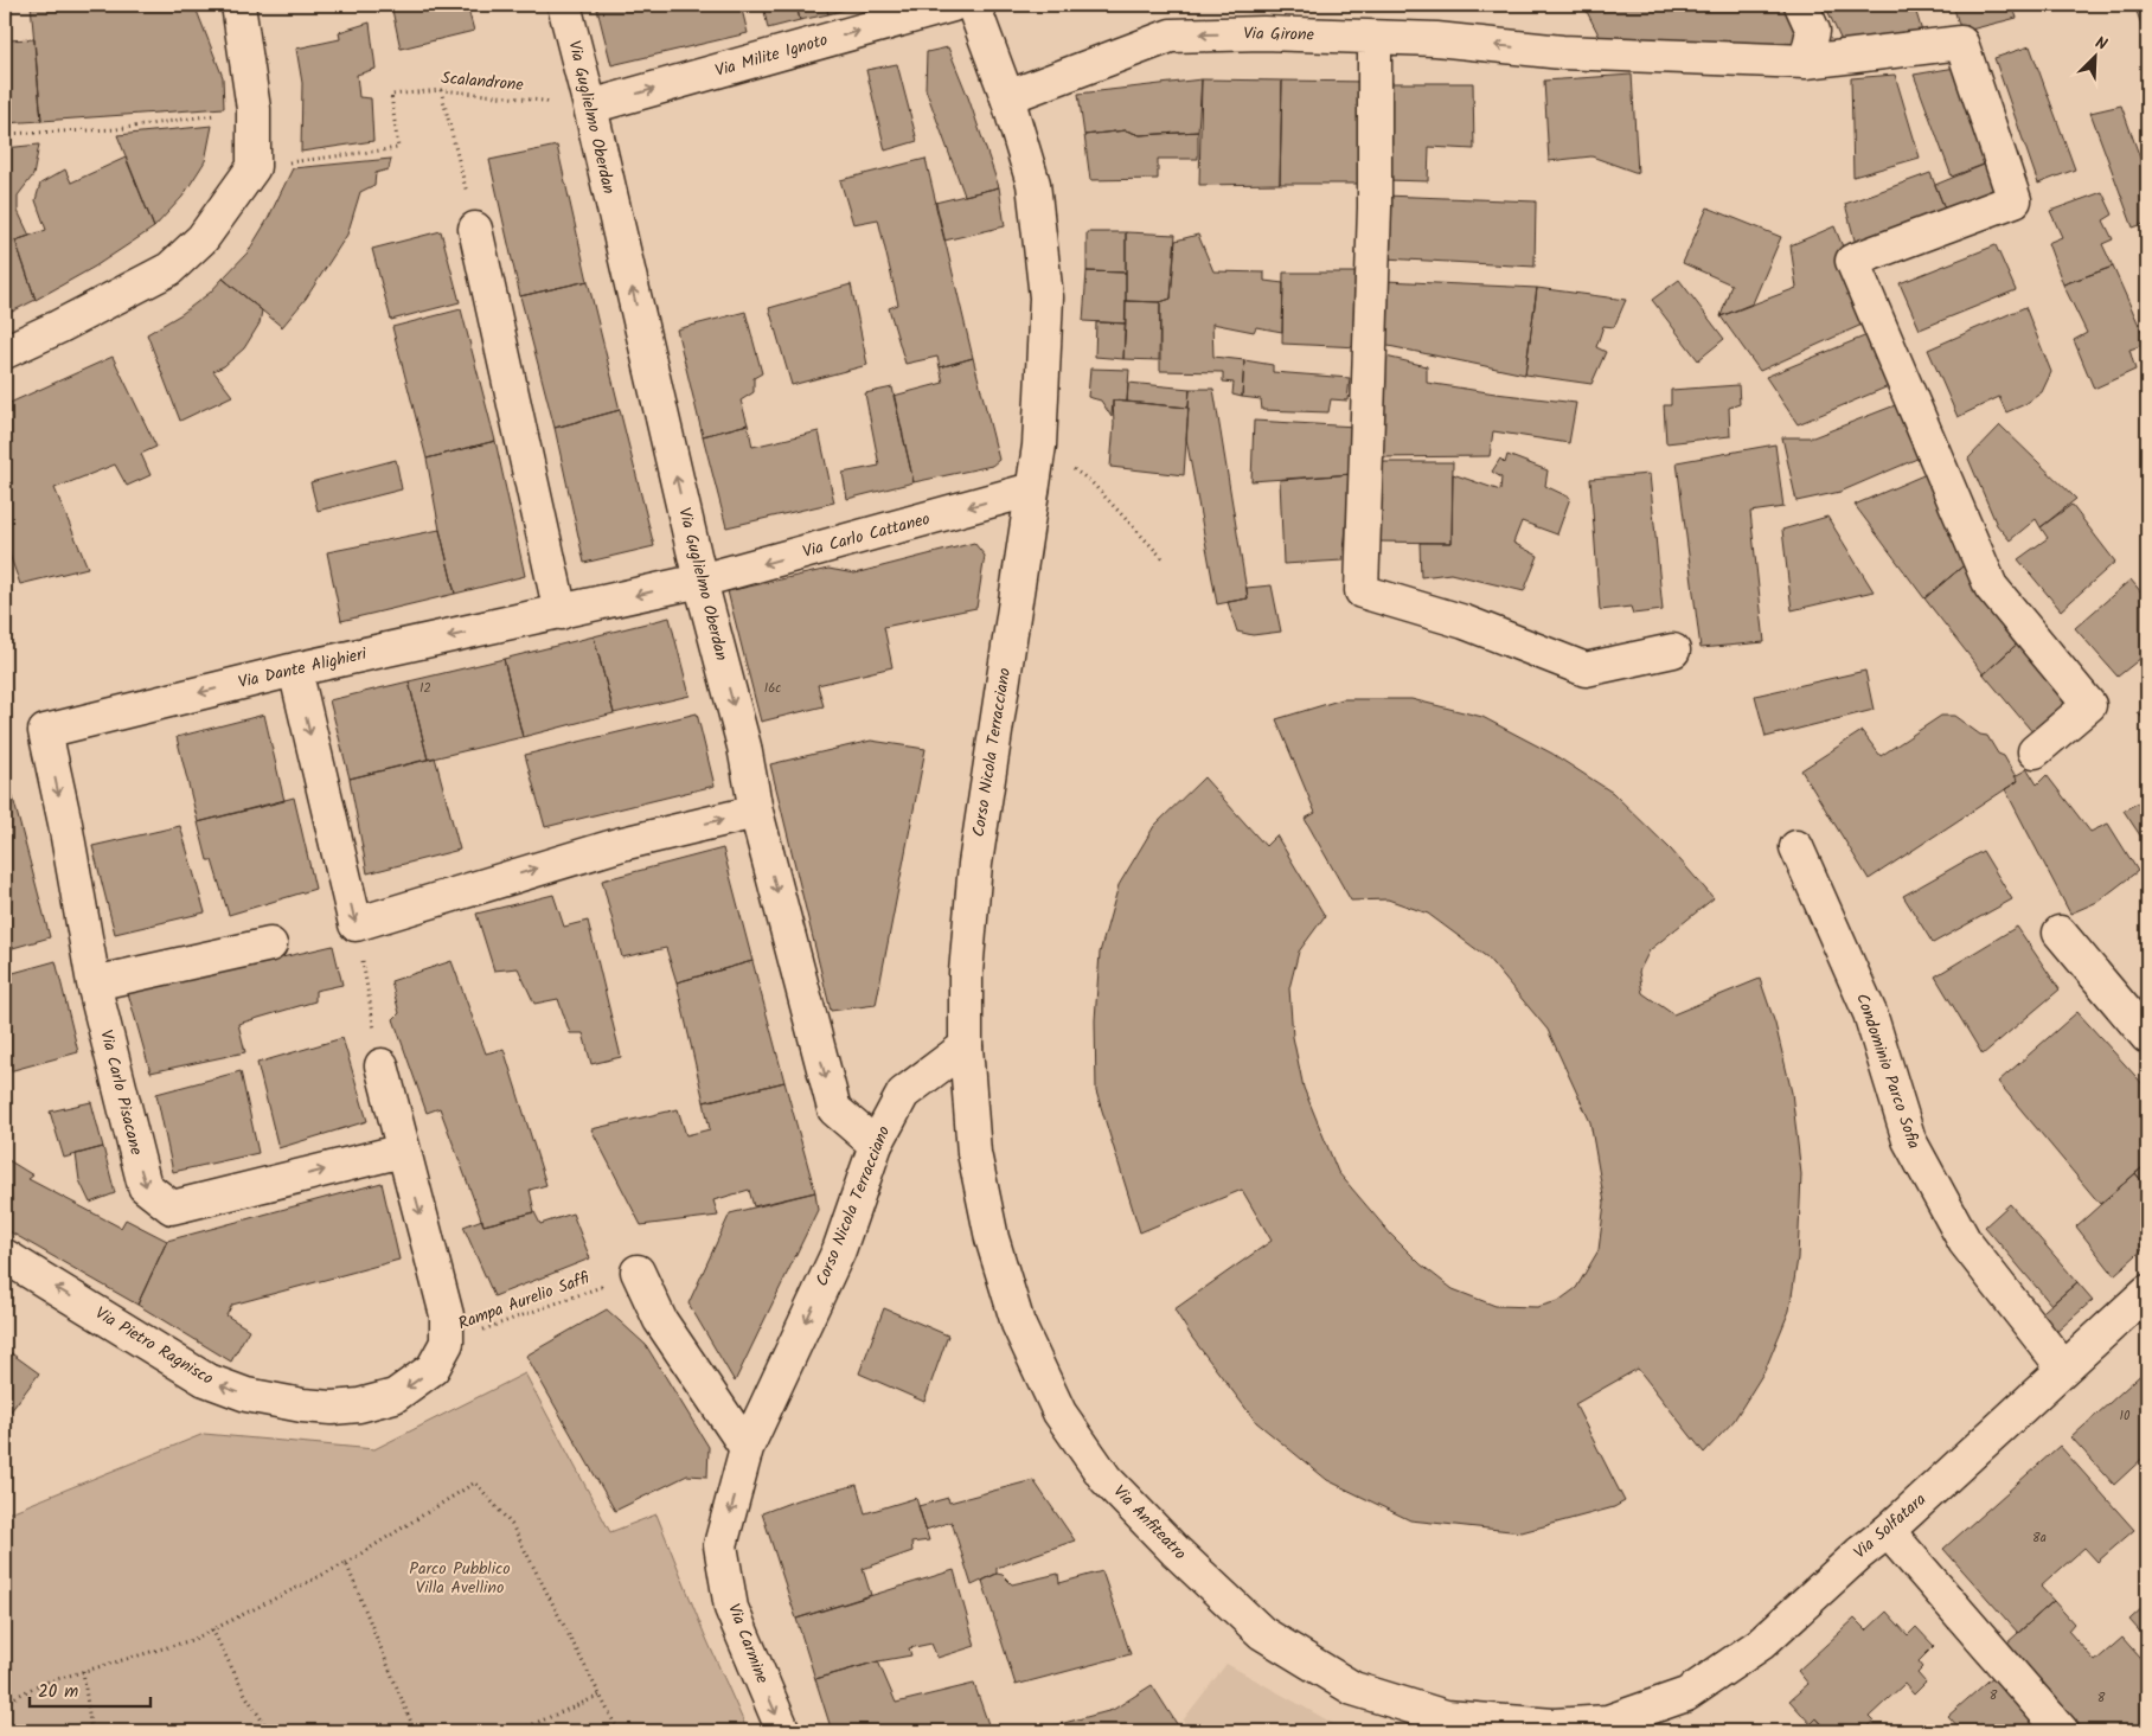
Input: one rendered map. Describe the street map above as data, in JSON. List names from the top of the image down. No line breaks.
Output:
{"streets":{"street":["Via Girone","Via Milite Ignoto","Via Guglielmo Oberdan","Via Carlo Cattaneo","Via Dante Alighieri","Corso Nicola Terracciano","Condominio Parco Sofia","Via Carlo Pisacane","Via Pietro Ragnisco","Via Anfiteatro","Via Solfatara","Via Carmine"],"path":["Scalandrone","Rampa Aurelio Saffi"]},"crossings":[["Via Girone","Corso Nicola Terracciano"],["Via Milite Ignoto","Via Guglielmo Oberdan"],["Via Guglielmo Oberdan","Via Carlo Cattaneo"],["Via Guglielmo Oberdan","Via Dante Alighieri"],["Via Guglielmo Oberdan","Corso Nicola Terracciano"],["Via Carlo Cattaneo","Via Dante Alighieri"],["Via Carlo Cattaneo","Corso Nicola Terracciano"],["Via Dante Alighieri","Via Carlo Pisacane"],["Corso Nicola Terracciano","Via Anfiteatro"],["Corso Nicola Terracciano","Via Carmine"],["Condominio Parco Sofia","Via Solfatara"],["Via Carlo Pisacane","Via Pietro Ragnisco"],["Rampa Aurelio Saffi","Via Pietro Ragnisco"],["Via Anfiteatro","Via Solfatara"]],"one_way":["Via Girone","Via Milite Ignoto","Via Carlo Cattaneo","Via Carmine"],"parks":["Parco Pubblico Villa Avellino"],"house_numbers":["12","16c","10","8a","8","8"],"scale_bar":"20 m","north":"top right"}
